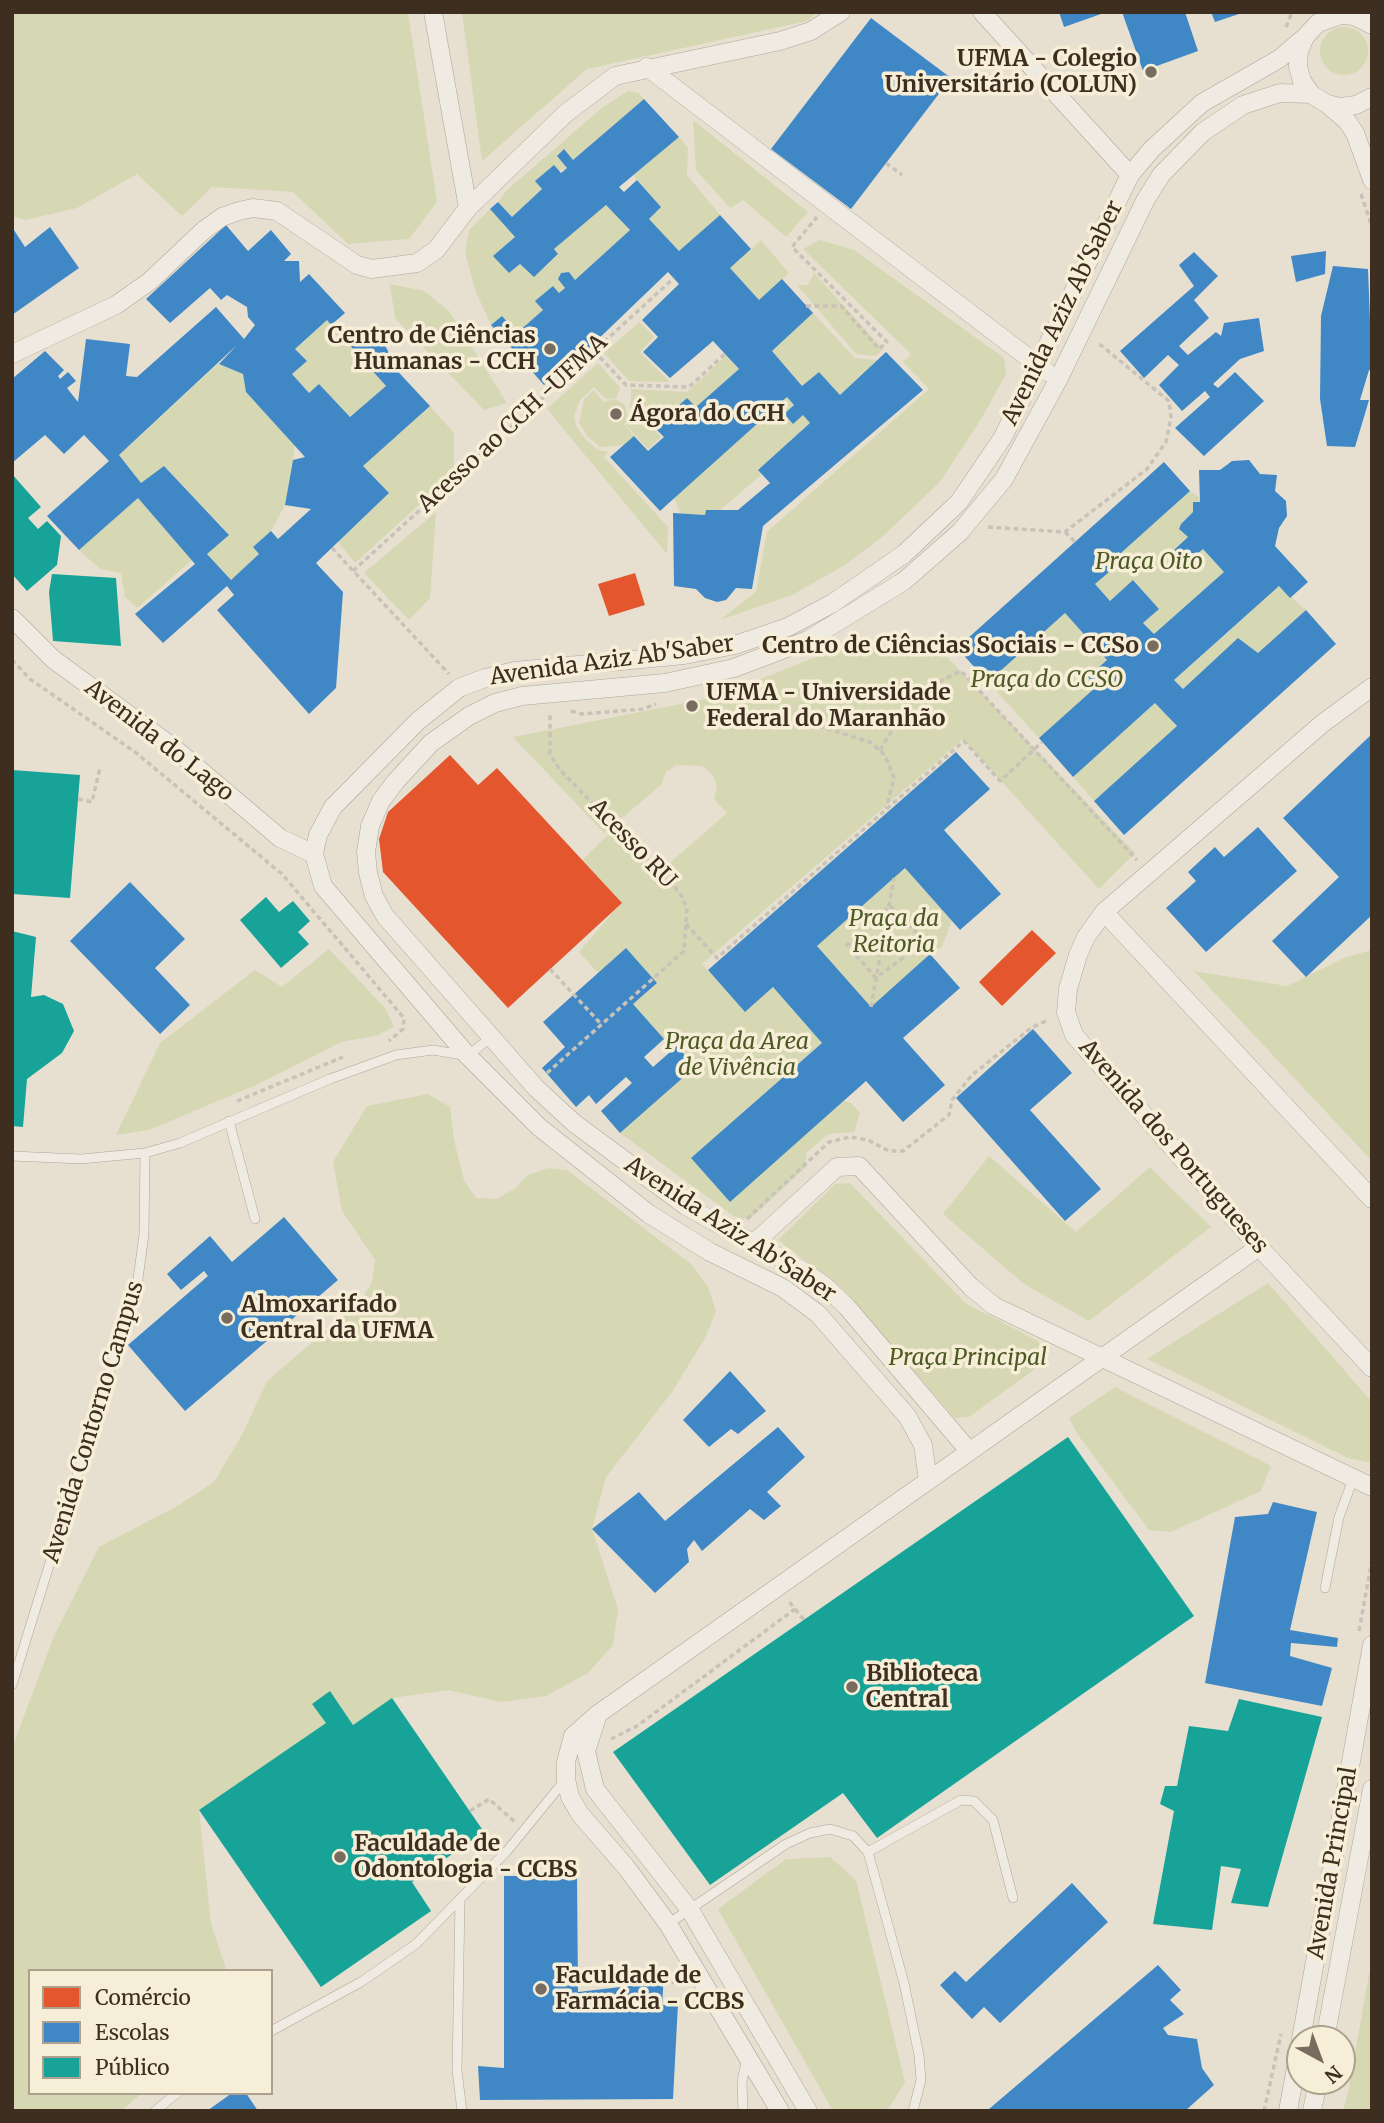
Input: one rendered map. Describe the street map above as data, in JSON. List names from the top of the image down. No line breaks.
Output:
{"streets":{"street":["Avenida Aziz Ab'Saber","Avenida do Lago","Avenida dos Portugueses","Avenida Principal"],"lane":["Avenida Contorno Campus"],"path":["Acesso ao CCH -UFMA","Acesso RU"]},"crossings":[["Avenida Aziz Ab'Saber","Avenida do Lago"],["Avenida Aziz Ab'Saber","Acesso RU"]],"parks":["Praça Oito","Praça do CCSO","Praça da Reitoria","Praça da Area de Vivência","Praça Principal"],"places":["UFMA - Colegio Universitário (COLUN)","Centro de Ciências Humanas - CCH","Ágora do CCH","Centro de Ciências Sociais - CCSo","UFMA - Universidade Federal do Maranhão","Almoxarifado Central da UFMA","Biblioteca Central","Faculdade de Odontologia - CCBS","Faculdade de Farmácia - CCBS"],"legend":["Comércio","Escolas","Público"],"north":"bottom right"}
